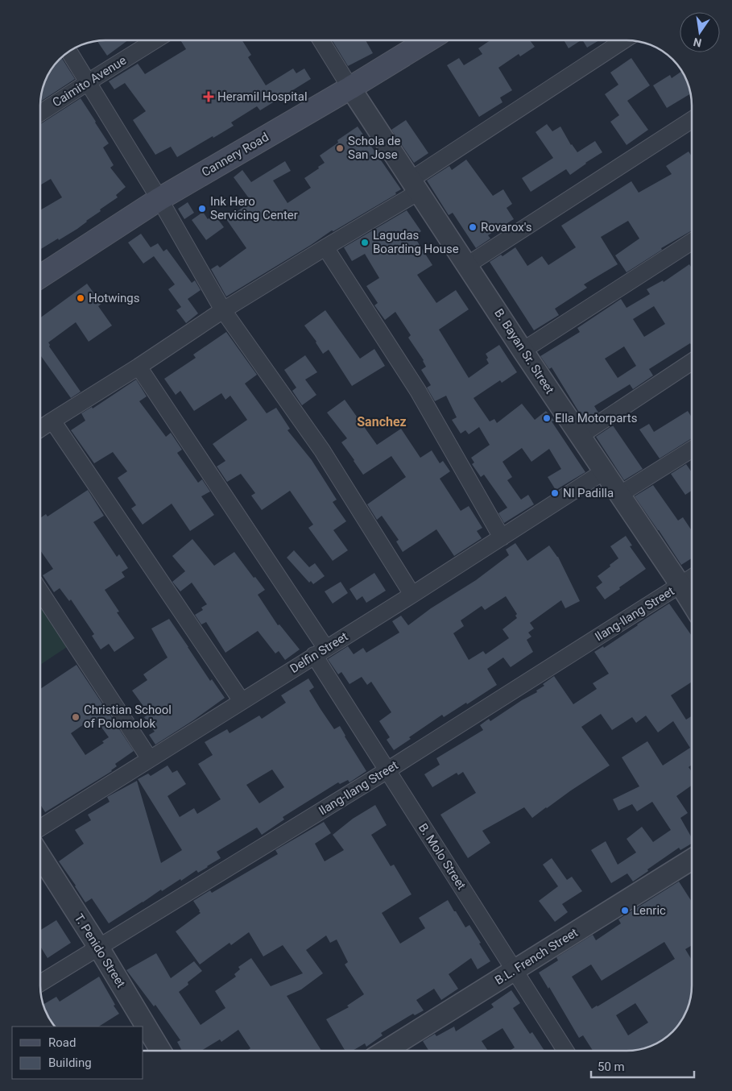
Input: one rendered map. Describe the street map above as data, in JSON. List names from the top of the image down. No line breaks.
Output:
{"streets":{"main road":["Cannery Road"],"street":["Caimito Avenue","B. Bayan Sr. Street","Ilang-Ilang Street","Delfin Street","B. Molo Street","T. Penido Street","B.L. French Street"]},"crossings":[["Cannery Road","B. Bayan Sr. Street"],["B. Bayan Sr. Street","Ilang-Ilang Street"],["B. Bayan Sr. Street","Delfin Street"],["Ilang-Ilang Street","B. Molo Street"],["Ilang-Ilang Street","T. Penido Street"],["Delfin Street","B. Molo Street"],["B. Molo Street","B.L. French Street"]],"districts":["Sanchez"],"places":{"health":["Heramil Hospital"],"other":["Schola de San Jose","Ink Hero Servicing Center","Rovarox's","Lagudas Boarding House","Hotwings","Ella Motorparts","Nl Padilla","Christian School of Polomolok","Lenric"]},"legend":["Road","Building"],"scale_bar":"50 m","north":"bottom"}
